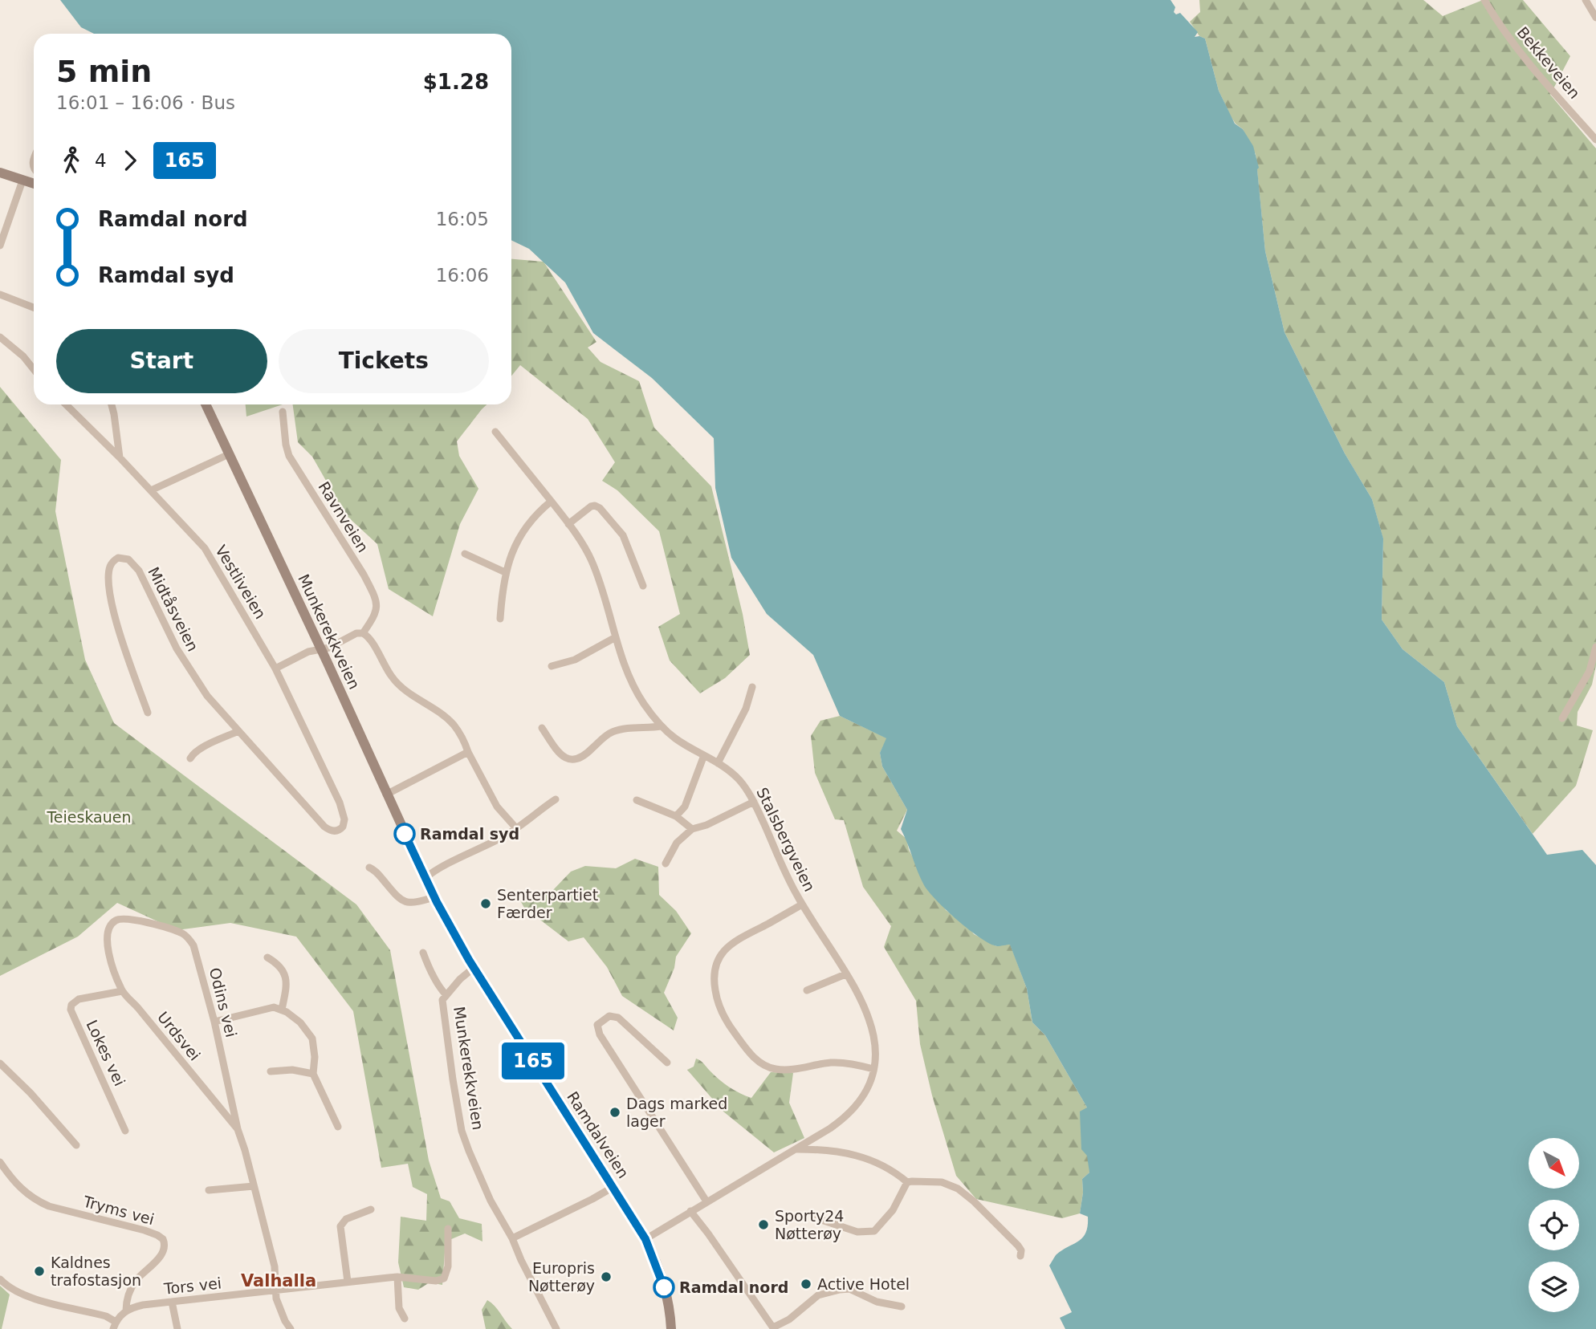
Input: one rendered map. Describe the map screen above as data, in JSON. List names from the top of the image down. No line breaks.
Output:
{"streets":{"main road":["Munkerekkveien","Ramdalveien"],"street":["Bekkeveien","Ravnveien","Vestliveien","Midtåsveien","Stalsbergveien","Odins vei","Urdsvei","Lokes vei","Tryms vei","Tors vei"]},"crossings":[["Vestliveien","Midtåsveien"],["Munkerekkveien","Ramdalveien"],["Stalsbergveien","Ramdalveien"],["Odins vei","Urdsvei"],["Odins vei","Tors vei"],["Urdsvei","Lokes vei"],["Tryms vei","Tors vei"]],"districts":["Valhalla"],"parks":["Teieskauen"],"places":["Ramdal syd","Senterpartiet Færder","Dags marked lager","Sporty24 Nøtterøy","Kaldnes trafostasjon","Europris Nøtterøy","Active Hotel","Ramdal nord"],"lines":["bus line 165"],"north":"bottom right","page":{"on_map":"165","heading":["5 min","16:01 – 16:06 · Bus","$1.28"],"legs":["4","165"],"list":[{"name":"Ramdal nord","value":"16:05"},{"name":"Ramdal syd","value":"16:06"}],"buttons":["Start","Tickets"]}}
